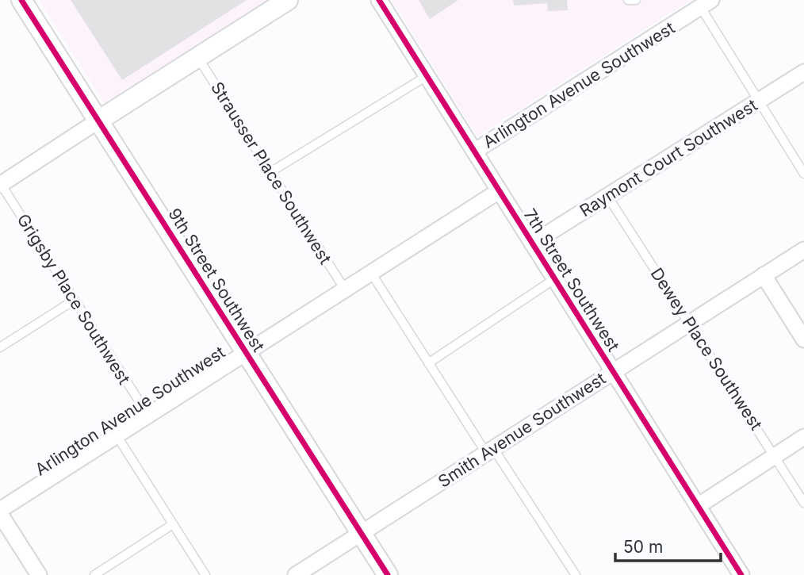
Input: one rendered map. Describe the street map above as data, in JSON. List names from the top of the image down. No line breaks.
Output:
{"streets":{"street":["Arlington Avenue Southwest","Raymont Court Southwest","9th Street Southwest","7th Street Southwest","Smith Avenue Southwest"],"lane":["Strausser Place Southwest","Grigsby Place Southwest","Dewey Place Southwest"]},"crossings":[["Arlington Avenue Southwest","Strausser Place Southwest"],["Arlington Avenue Southwest","9th Street Southwest"],["Arlington Avenue Southwest","7th Street Southwest"],["Arlington Avenue Southwest","Grigsby Place Southwest"],["Raymont Court Southwest","7th Street Southwest"],["Raymont Court Southwest","Dewey Place Southwest"],["9th Street Southwest","Smith Avenue Southwest"],["7th Street Southwest","Smith Avenue Southwest"],["Dewey Place Southwest","Smith Avenue Southwest"]],"scale_bar":"50 m"}
